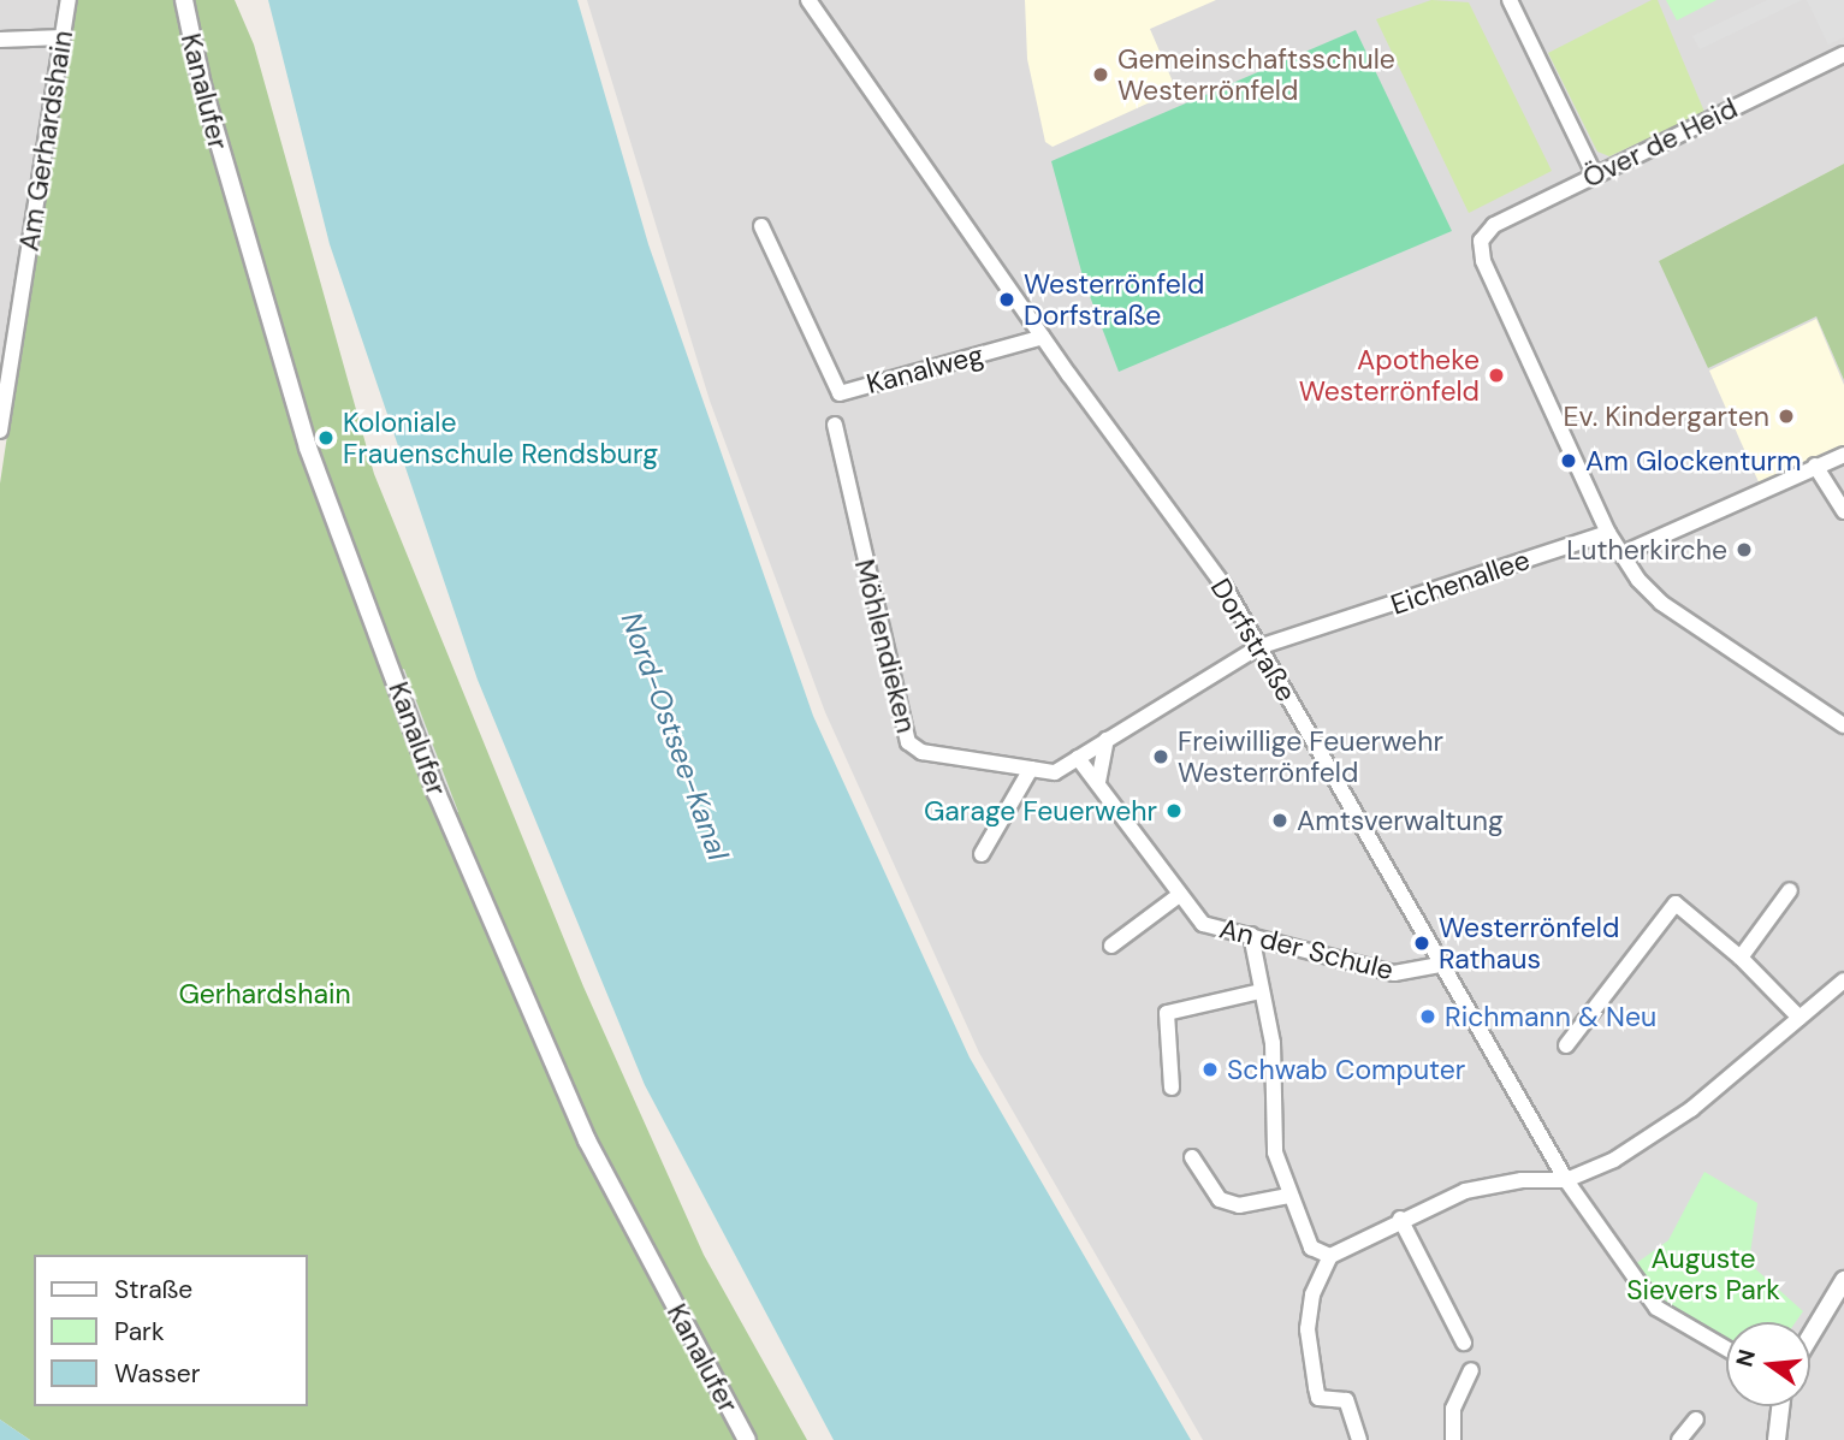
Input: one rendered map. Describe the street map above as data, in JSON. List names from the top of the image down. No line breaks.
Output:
{"streets":{"street":["Kanalufer","Am Gerhardshain","Över de Heid","Kanalweg","Eichenallee","Dorfstraße","Möhlendieken","An der Schule"]},"crossings":[["Över de Heid","Eichenallee"],["Kanalweg","Dorfstraße"],["Eichenallee","Dorfstraße"],["Eichenallee","Möhlendieken"],["Dorfstraße","An der Schule"],["Möhlendieken","An der Schule"]],"water":["Nord-Ostsee-Kanal"],"parks":["Gerhardshain","Auguste Sievers Park"],"places":["Gemeinschaftsschule Westerrönfeld","Westerrönfeld Dorfstraße","Apotheke Westerrönfeld","Ev. Kindergarten","Koloniale Frauenschule Rendsburg","Am Glockenturm","Lutherkirche","Freiwillige Feuerwehr Westerrönfeld","Garage Feuerwehr","Amtsverwaltung","Westerrönfeld Rathaus","Richmann & Neu","Schwab Computer"],"legend":["Straße","Park","Wasser"],"north":"left"}
